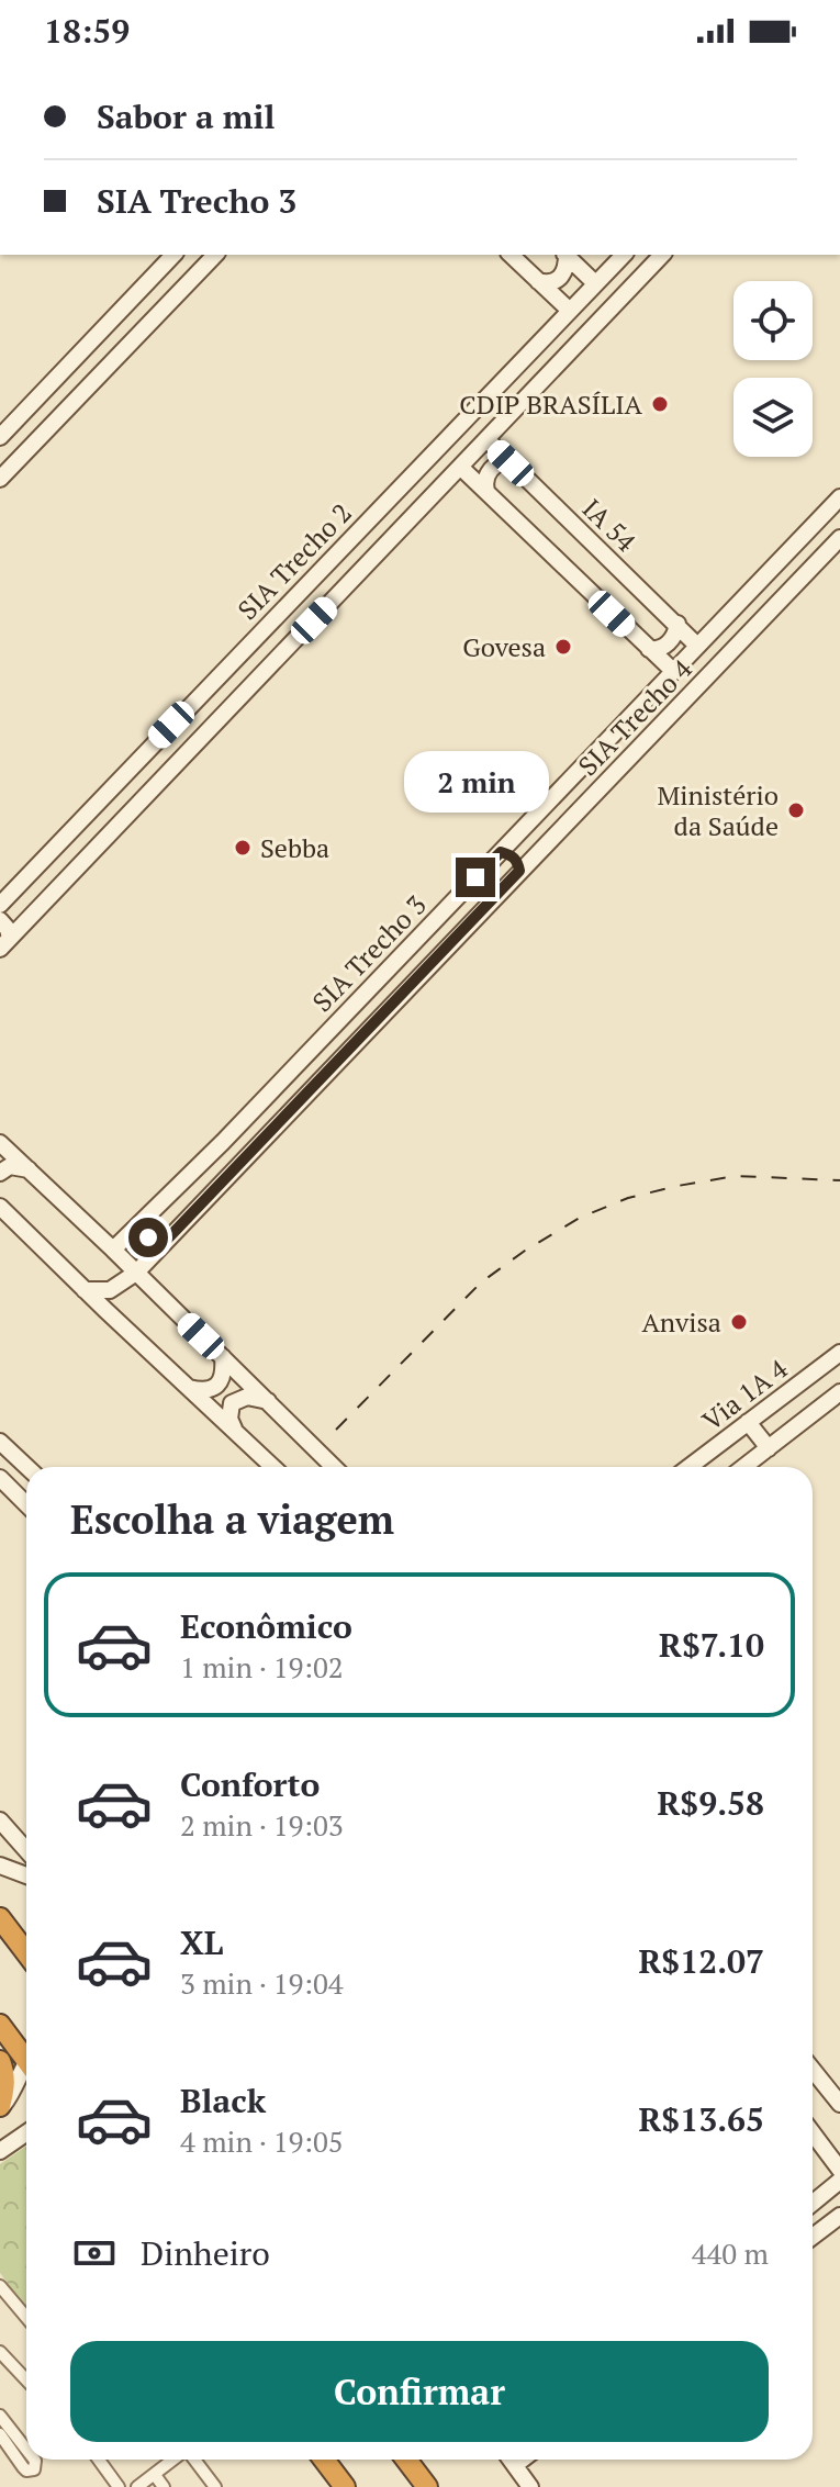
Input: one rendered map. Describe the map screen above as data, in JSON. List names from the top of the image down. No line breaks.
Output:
{"streets":{"main road":["IA 54","SIA Trecho 2","SIA Trecho 4","SIA Trecho 3","Via 1A 4"]},"crossings":[["IA 54","SIA Trecho 3"]],"places":["CDIP BRASÍLIA","Govesa","Ministério da Saúde","Sebba","Anvisa"],"page":{"status":"18:59","banner":["Sabor a mil","SIA Trecho 3"],"bubble":"2 min","heading":"Escolha a viagem","list":[{"name":"Econômico","note":"1 min · 19:02","value":"R$7.10"},{"name":"Conforto","note":"2 min · 19:03","value":"R$9.58"},{"name":"XL","note":"3 min · 19:04","value":"R$12.07"},{"name":"Black","note":"4 min · 19:05","value":"R$13.65"}],"pay":["Dinheiro","440 m"],"buttons":"Confirmar"}}
